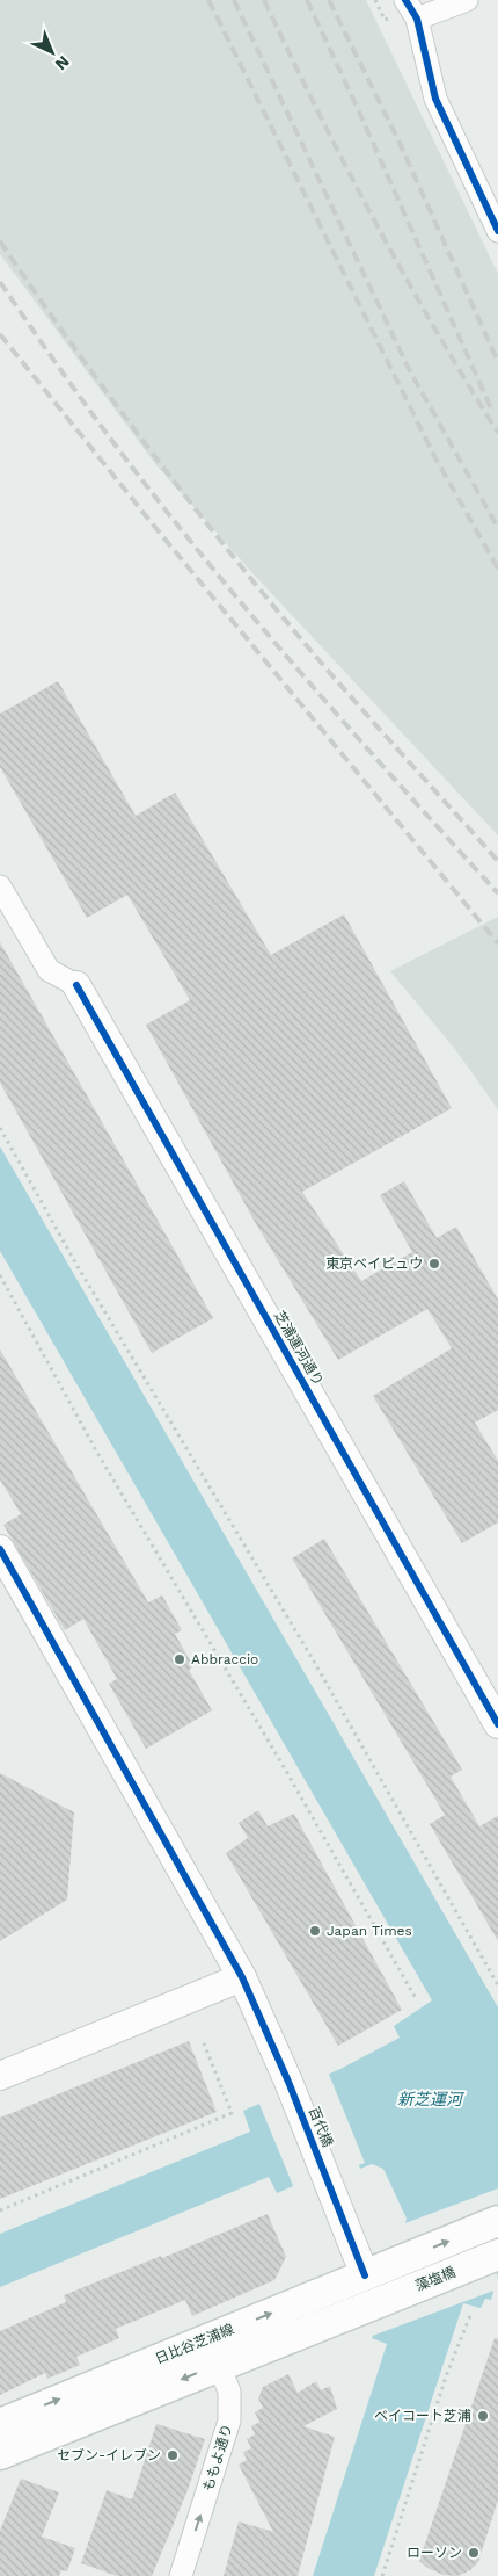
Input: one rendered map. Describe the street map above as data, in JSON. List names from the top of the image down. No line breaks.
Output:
{"streets":{"main road":["藻塩橋","日比谷芝浦線"],"street":["芝浦運河通り","百代橋","ももよ通り"]},"crossings":[["百代橋","藻塩橋"],["百代橋","日比谷芝浦線"],["藻塩橋","日比谷芝浦線"],["日比谷芝浦線","ももよ通り"]],"one_way":["ももよ通り"],"water":["新芝運河"],"places":["東京ベイビュウ","Abbraccio","Japan Times","ベイコート芝浦","セブン-イレブン","ローソン"],"north":"bottom right"}
